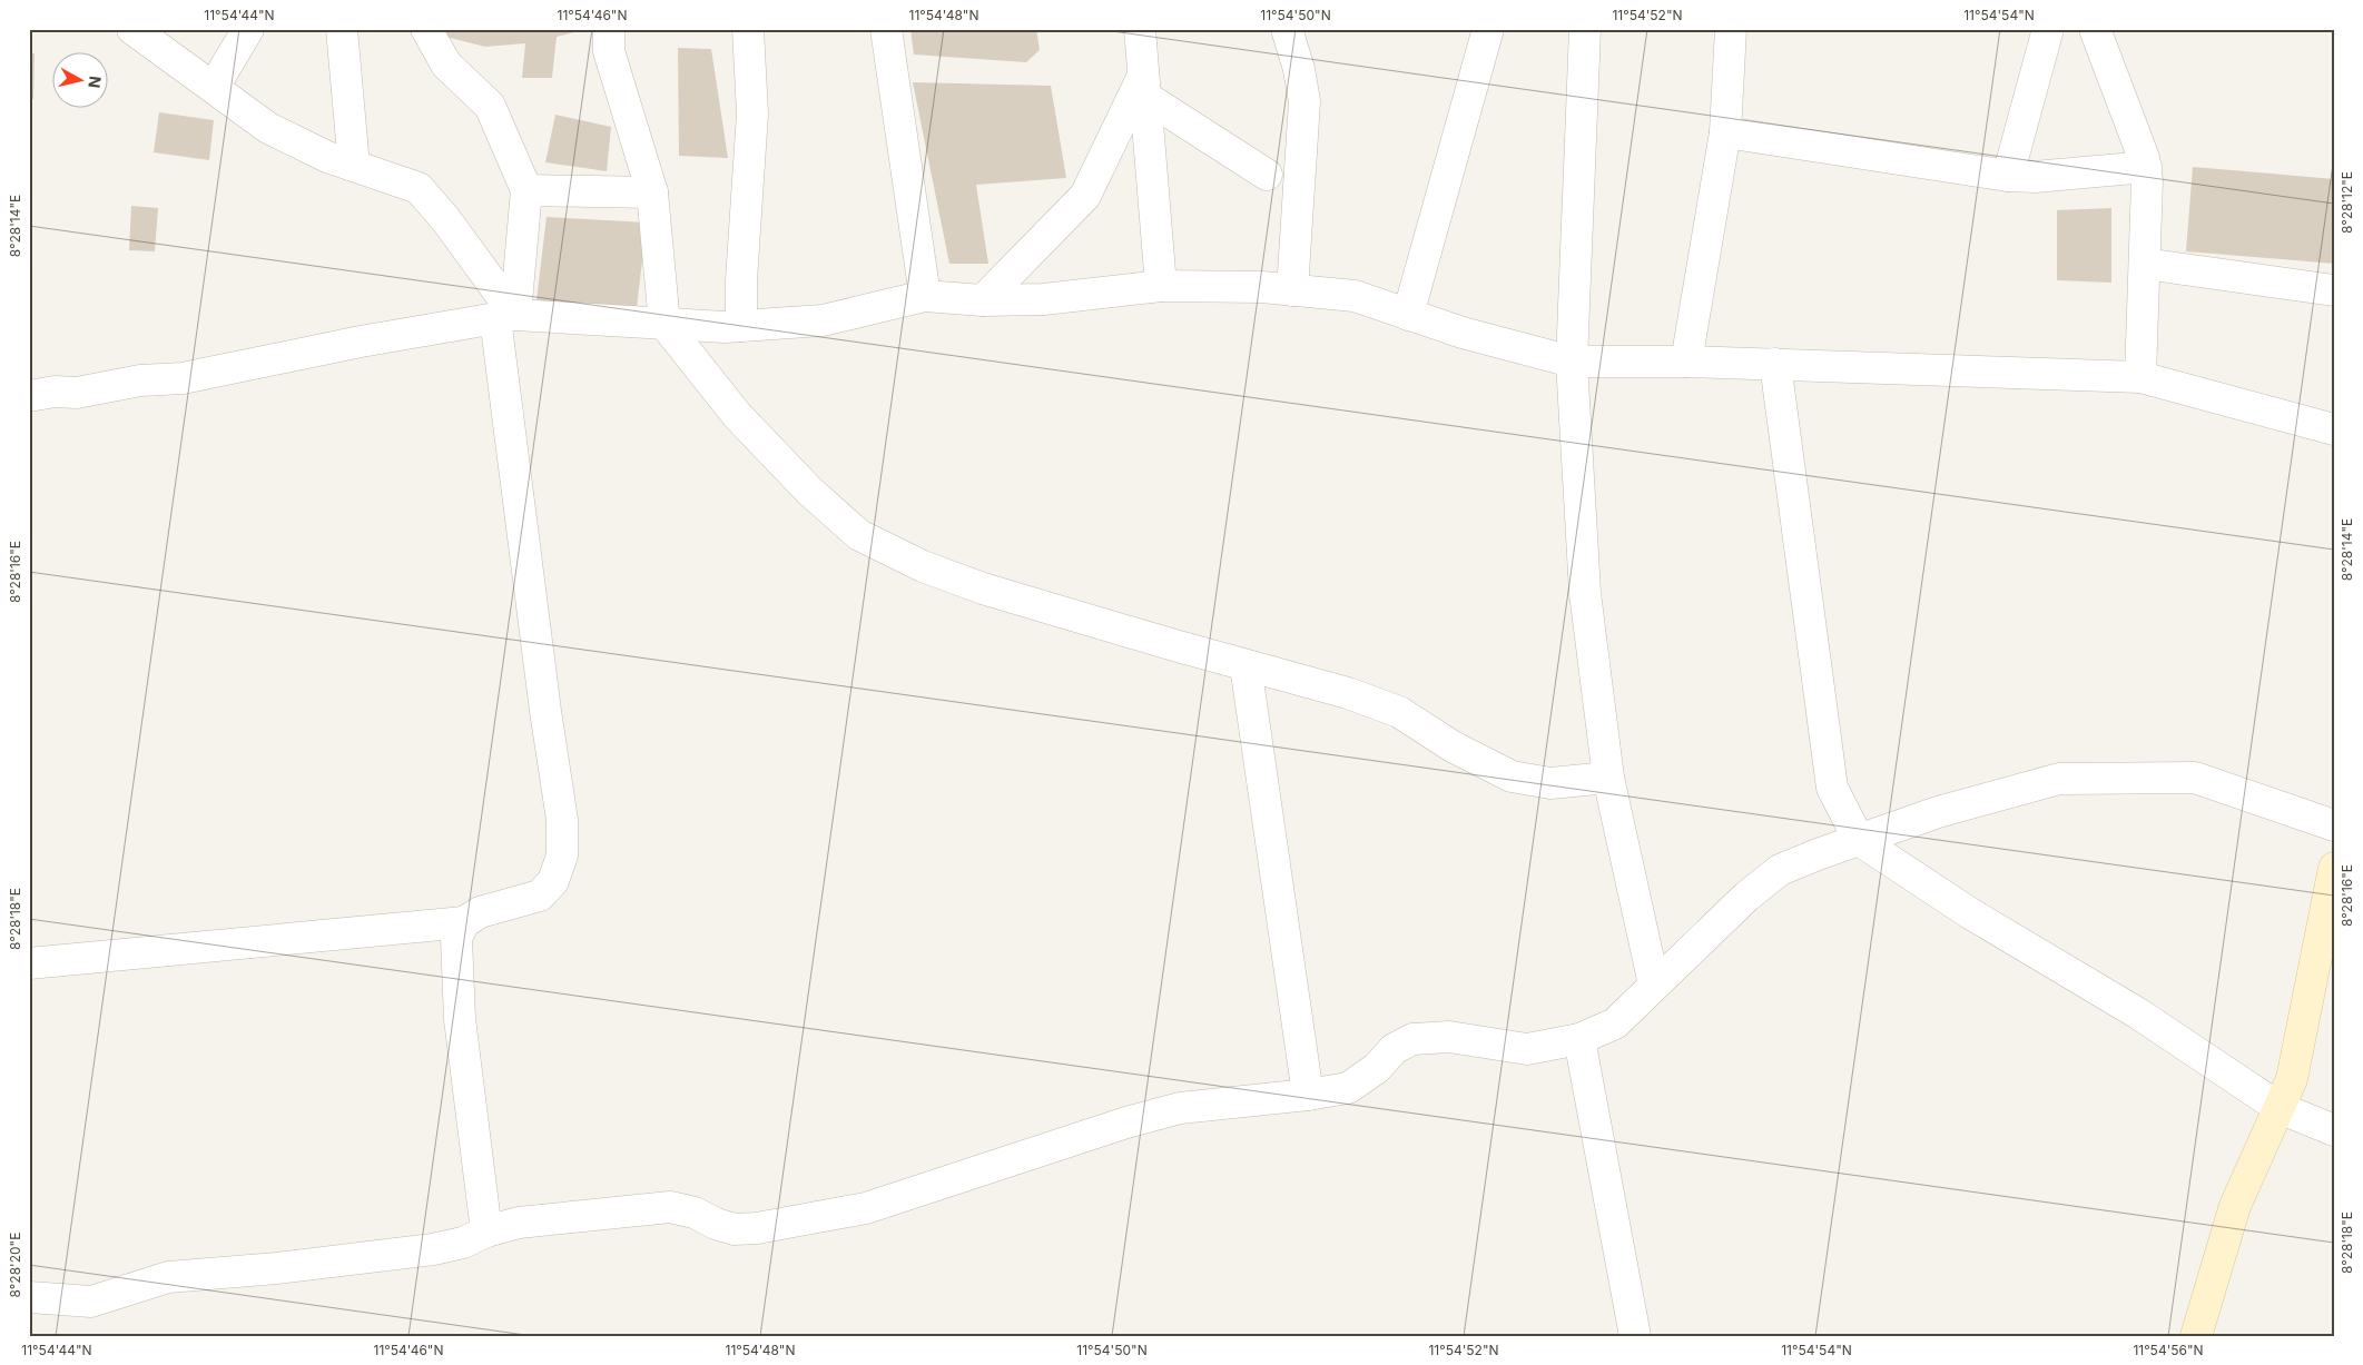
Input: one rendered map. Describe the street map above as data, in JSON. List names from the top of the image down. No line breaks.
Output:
{"north":"right","coordinates":["11°54'44\"N","11°54'46\"N","11°54'48\"N","11°54'50\"N","11°54'52\"N","11°54'54\"N","8°28'12\"E","8°28'14\"E","8°28'16\"E","8°28'18\"E","8°28'20\"E","11°54'56\"N"]}
